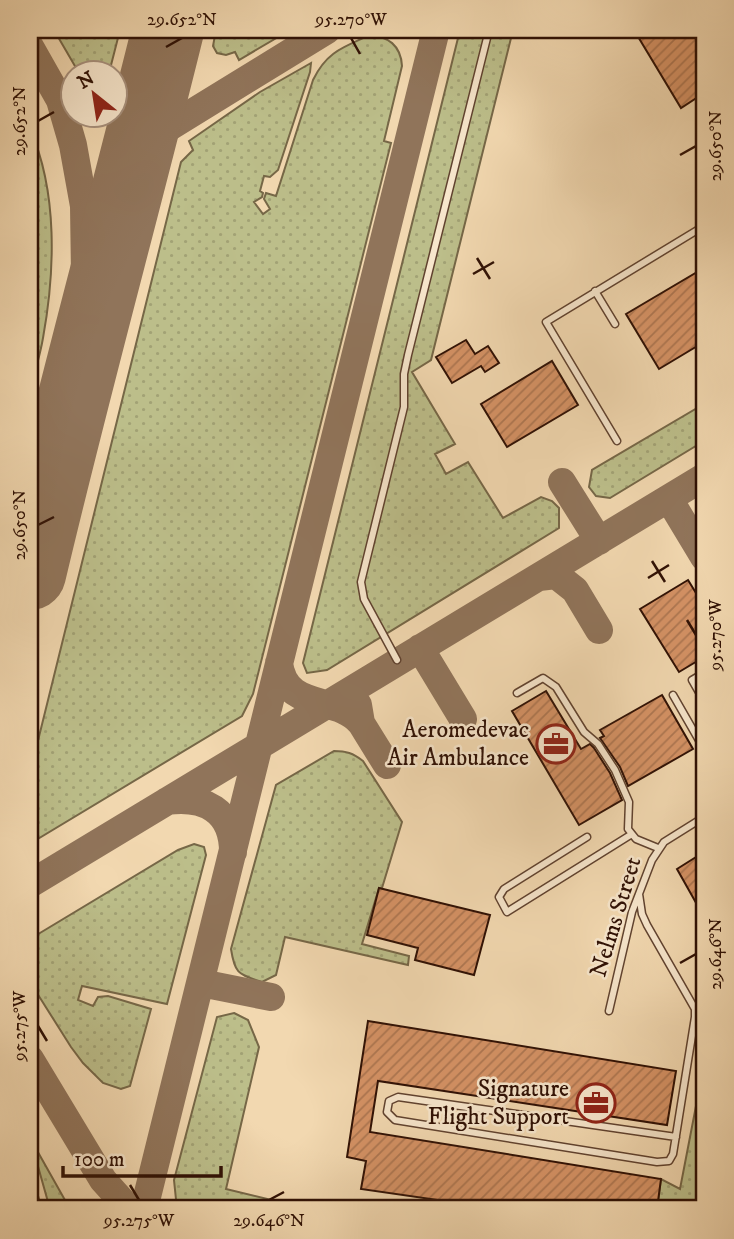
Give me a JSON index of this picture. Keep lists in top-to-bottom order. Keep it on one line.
{"streets":{"lane":["Nelms Street"]},"places":{"office":["Aeromedevac Air Ambulance","Signature Flight Support"]},"scale_bar":"100 m","north":"top left","coordinates":["29.652°N","95.270°W","29.650°N","29.646°N","95.275°W"]}
